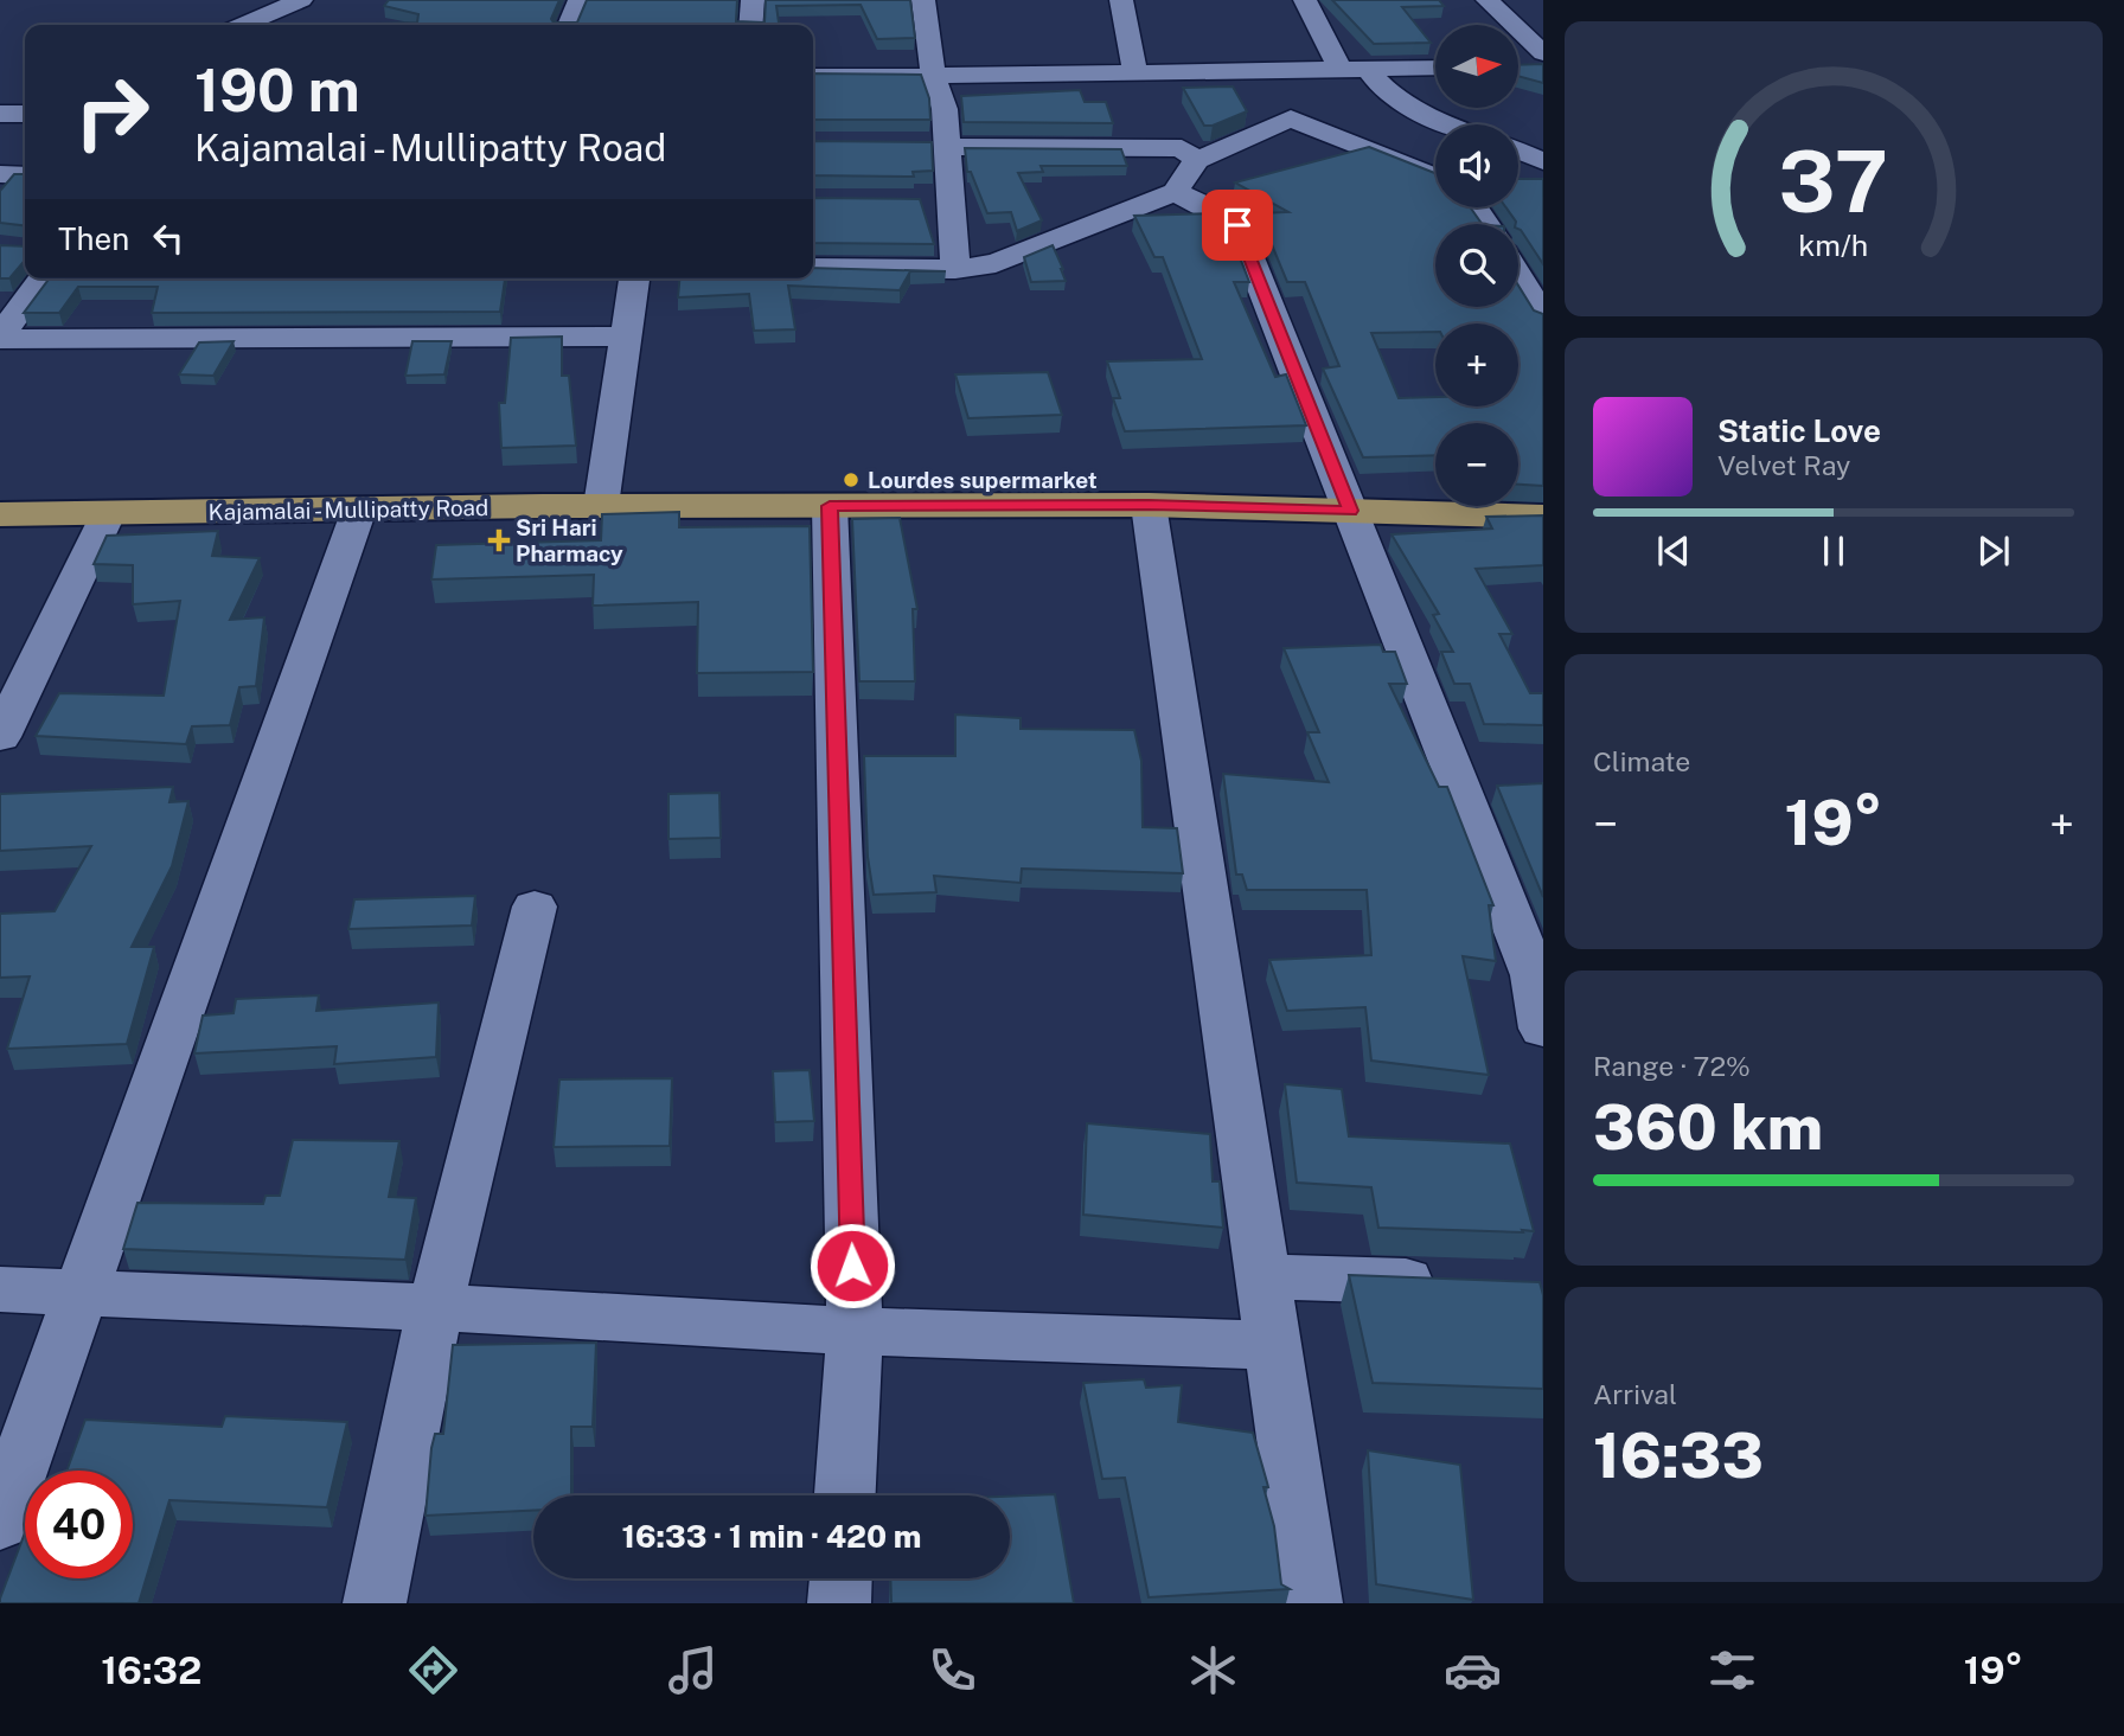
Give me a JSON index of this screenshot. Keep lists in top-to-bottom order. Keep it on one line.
{"streets":{"main road":["Kajamalai - Mullipatty Road"]},"places":{"other":["Lourdes supermarket"],"health":["Sri Hari Pharmacy"]},"north":"right","page":{"map_buttons":["+","−"],"turn":["190 m","Kajamalai - Mullipatty Road"],"then":"Then","song":["Static Love","Velvet Ray"],"tile":["Climate",["Range · 72%","360 km"],["Arrival","16:33"]],"heat":["−","19°","+"],"limit":"40","trip":"16:33 · 1 min · 420 m","tabs":["16:32","19°"],"gauge":["37","km/h"]}}
